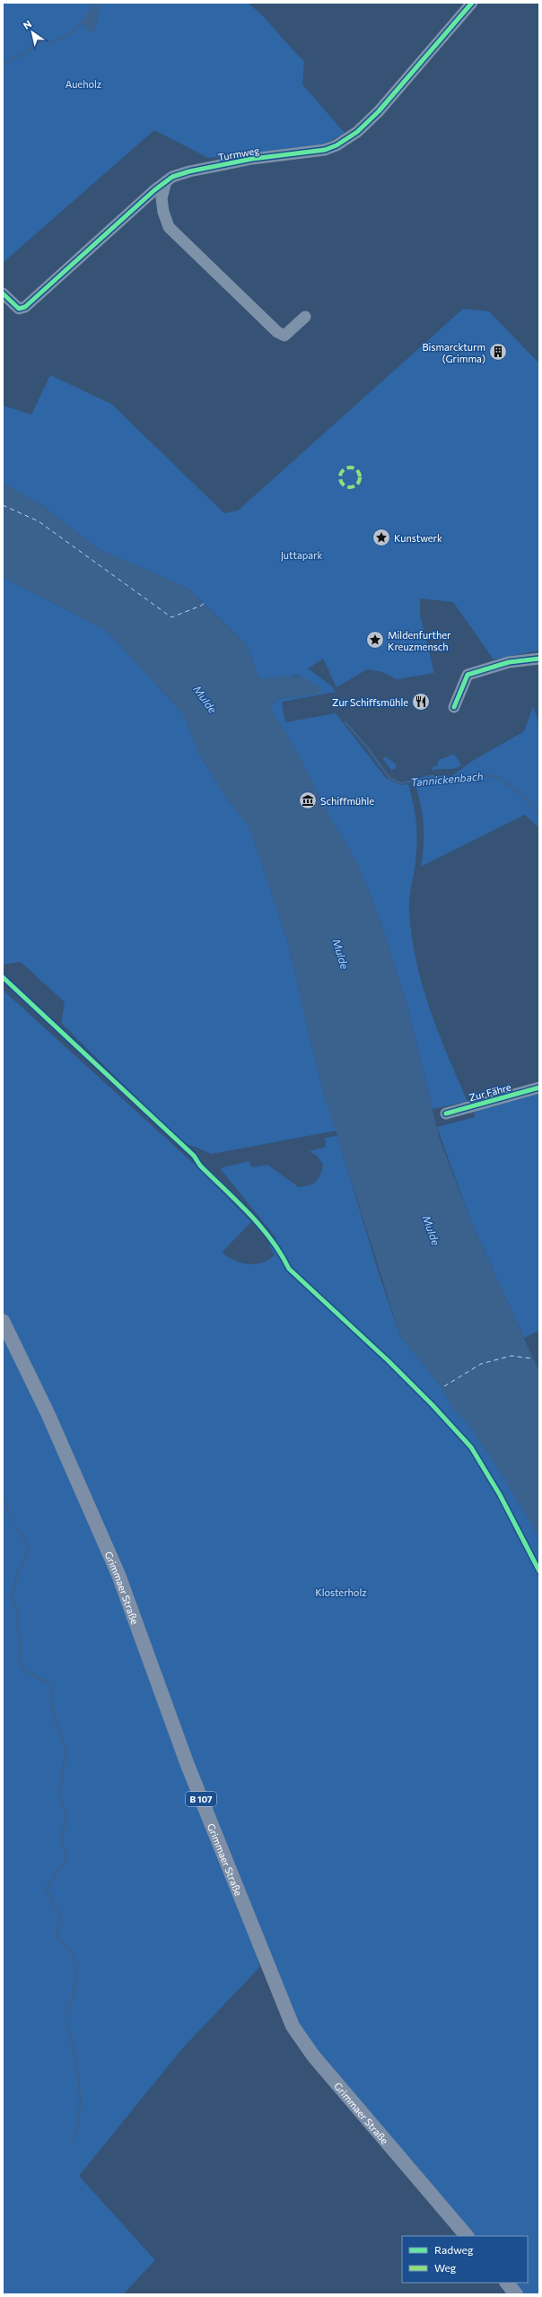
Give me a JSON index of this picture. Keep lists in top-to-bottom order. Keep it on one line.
{"streets":{"main road":["Grimmaer Straße","B 107"],"street":["Turmweg","Zur Fähre"]},"water":["Mulde","Tannickenbach"],"parks":["Aueholz","Juttapark","Klosterholz"],"places":{"building":["Bismarckturm (Grimma)"],"place":["Kunstwerk","Mildenfurther Kreuzmensch"],"restaurant":["Zur Schiffsmühle"],"museum":["Schiffmühle"]},"legend":["Radweg","Weg"],"north":"top left"}
